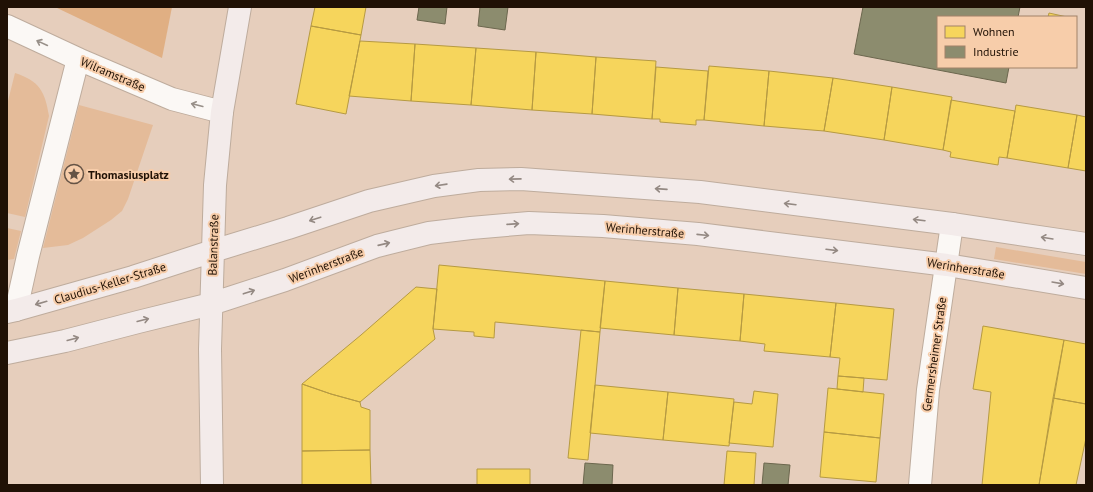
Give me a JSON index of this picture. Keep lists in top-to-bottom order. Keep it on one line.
{"streets":{"main road":["Werinherstraße","Balanstraße","Claudius-Keller-Straße"],"street":["Wilramstraße","Germersheimer Straße"]},"crossings":[["Wilramstraße","Balanstraße"],["Werinherstraße","Balanstraße"],["Werinherstraße","Germersheimer Straße"],["Balanstraße","Claudius-Keller-Straße"]],"one_way":["Wilramstraße"],"places":{"place":["Thomasiusplatz"]},"legend":["Wohnen","Industrie"]}
